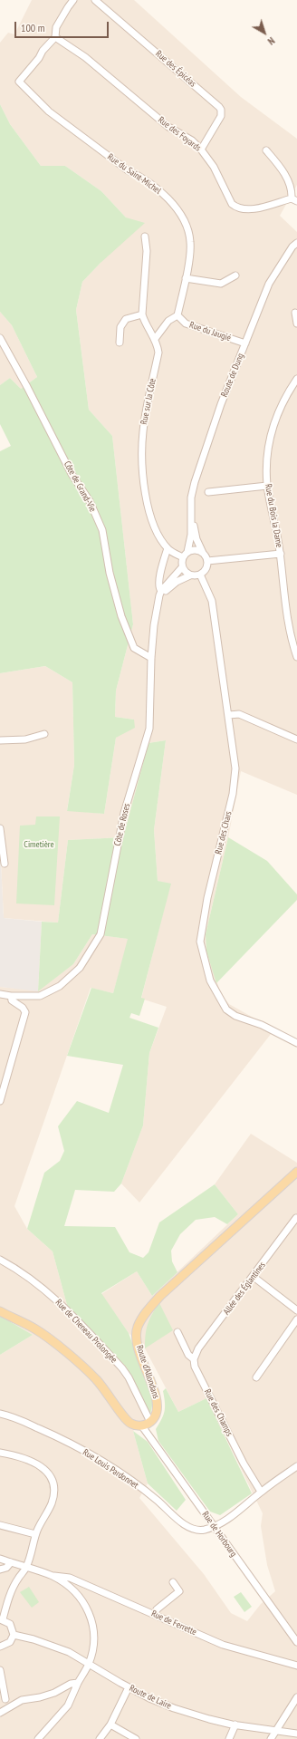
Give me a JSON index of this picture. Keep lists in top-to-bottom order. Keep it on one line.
{"streets":{"main road":["Route d'Allondans"],"street":["Rue des Épicéas","Rue des Foyards","Rue du Saint-Michel","Rue du Jaugié","Route de Dung","Rue sur la Côte","Côte de Grand-Vie","Rue du Bois la Dame","Côte de Roses","Rue des Chars","Allée des Églantines","Rue de Cheneau Prolongée","Rue des Champs","Rue Louis Pardonnet","Rue de Horbourg","Rue de Ferrette","Route de Laire"]},"crossings":[["Rue des Épicéas","Rue des Foyards"],["Rue des Foyards","Rue du Saint-Michel"],["Rue du Saint-Michel","Rue du Jaugié"],["Rue du Jaugié","Route de Dung"],["Route de Dung","Côte de Roses"],["Route de Dung","Rue des Chars"],["Rue sur la Côte","Côte de Roses"],["Côte de Grand-Vie","Côte de Roses"],["Côte de Roses","Rue des Chars"],["Allée des Églantines","Rue des Champs"],["Rue de Cheneau Prolongée","Route d'Allondans"],["Rue Louis Pardonnet","Rue de Horbourg"]],"parks":["Cimetière"],"scale_bar":"100 m","north":"bottom right"}
